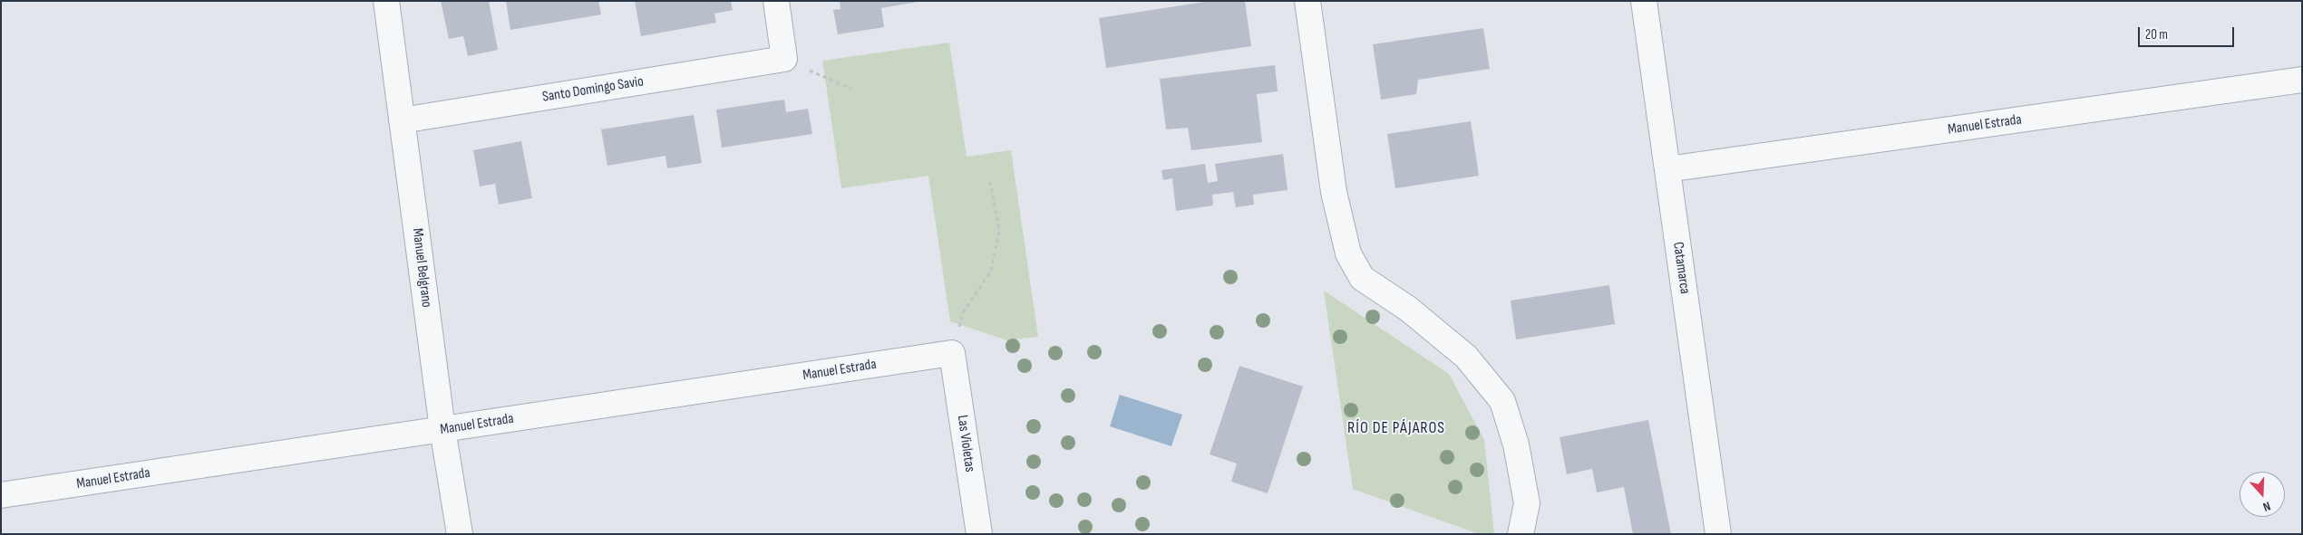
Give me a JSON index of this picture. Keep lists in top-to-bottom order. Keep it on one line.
{"streets":{"street":["Santo Domingo Savio","Manuel Estrada","Manuel Belgrano","Catamarca","Las Violetas"]},"crossings":[["Santo Domingo Savio","Manuel Belgrano"],["Manuel Estrada","Manuel Belgrano"],["Manuel Estrada","Catamarca"],["Manuel Estrada","Las Violetas"]],"districts":["RÍO DE PÁJAROS"],"scale_bar":"20 m","north":"bottom"}
